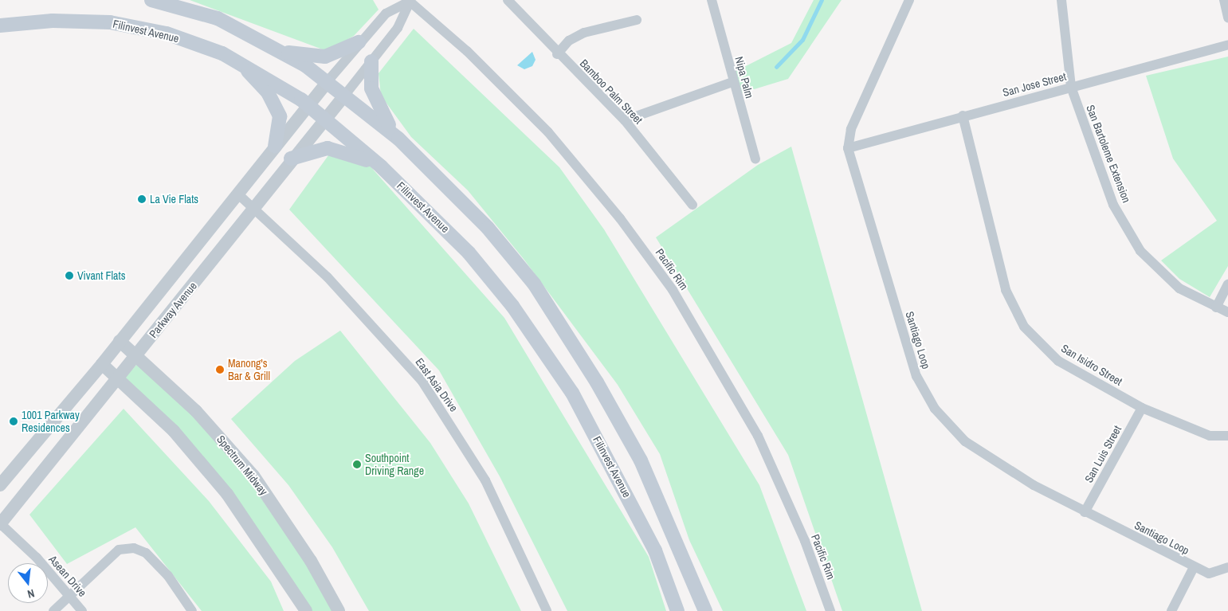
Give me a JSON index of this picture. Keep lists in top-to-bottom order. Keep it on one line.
{"streets":{"main road":["Filinvest Avenue"],"street":["Nipa Palm","San Jose Street","Bamboo Palm Street","San Bartoleme Extension","Pacific Rim","Parkway Avenue","Santiago Loop","San Isidro Street","East Asia Drive","San Luis Street","Spectrum Midway","Asean Drive"]},"crossings":[["Filinvest Avenue","Parkway Avenue"],["San Jose Street","San Bartoleme Extension"],["San Jose Street","Santiago Loop"],["San Jose Street","San Isidro Street"],["Parkway Avenue","East Asia Drive"],["Parkway Avenue","Spectrum Midway"],["Parkway Avenue","Asean Drive"],["Santiago Loop","San Luis Street"],["San Isidro Street","San Luis Street"]],"places":["La Vie Flats","Vivant Flats","Manong's Bar & Grill","1001 Parkway Residences","Southpoint Driving Range"],"north":"bottom"}
